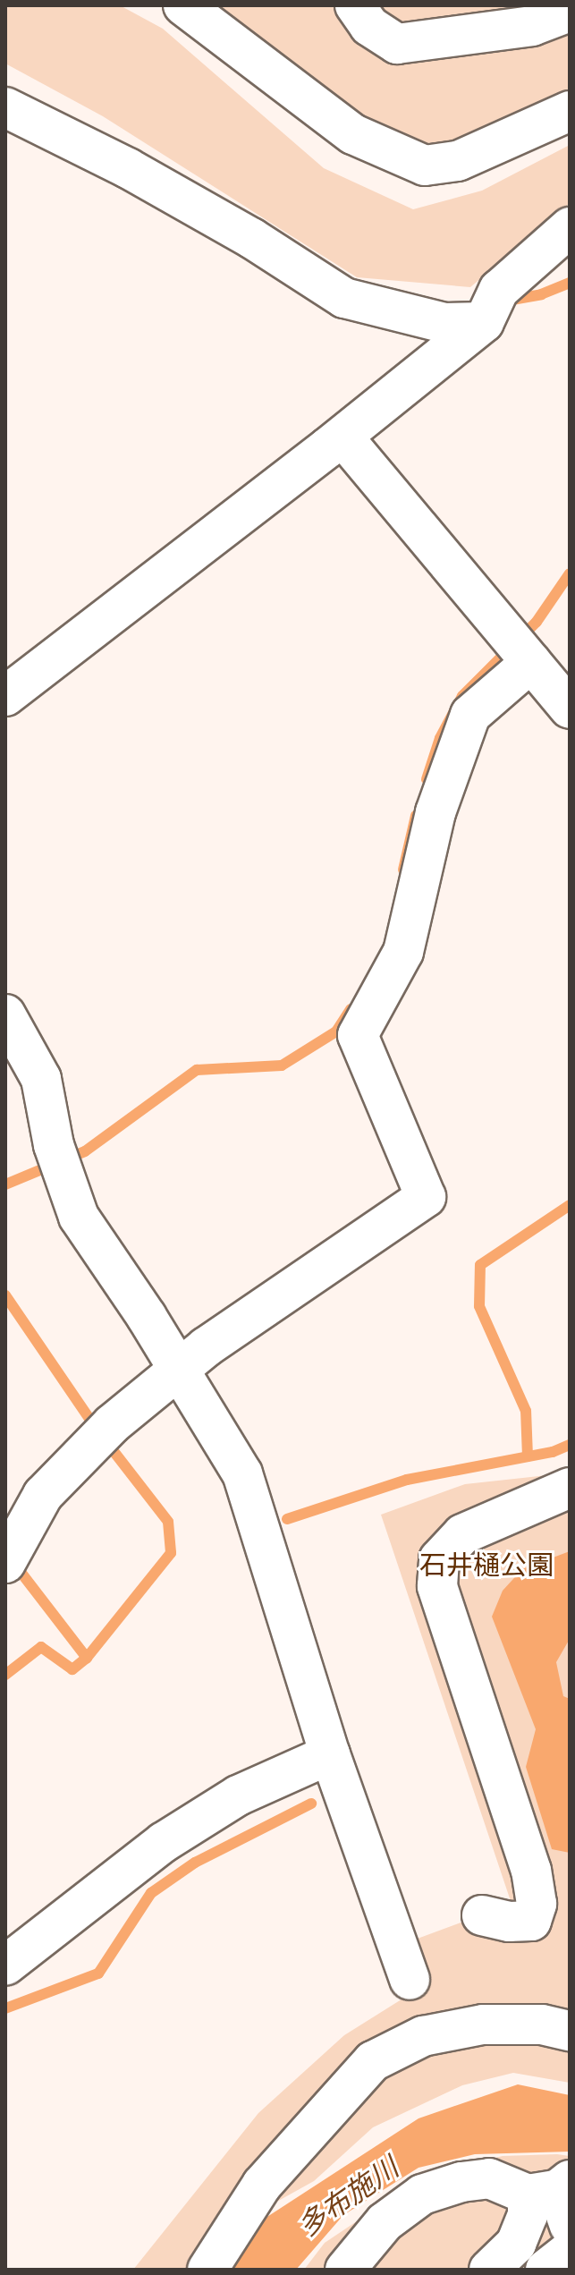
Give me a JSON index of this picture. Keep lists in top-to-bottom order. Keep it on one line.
{"water":["多布施川"],"parks":["石井樋公園"]}
